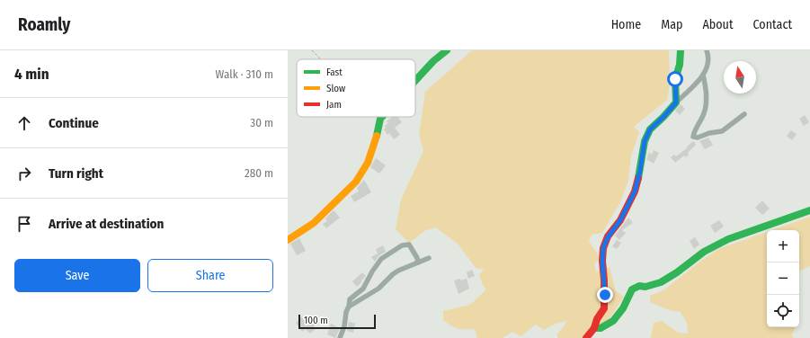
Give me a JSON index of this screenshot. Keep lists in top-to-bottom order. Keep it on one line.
{"legend":["Fast","Slow","Jam"],"scale_bar":"100 m","north":"top","page":{"header":"Roamly","nav":["Home","Map","About","Contact"],"heading":["4 min","Walk · 310 m"],"list":[["Continue","30 m"],["Turn right","280 m"],"Arrive at destination"],"map_buttons":["+","−"],"buttons":["Save","Share"],"scale":"100 m"}}
